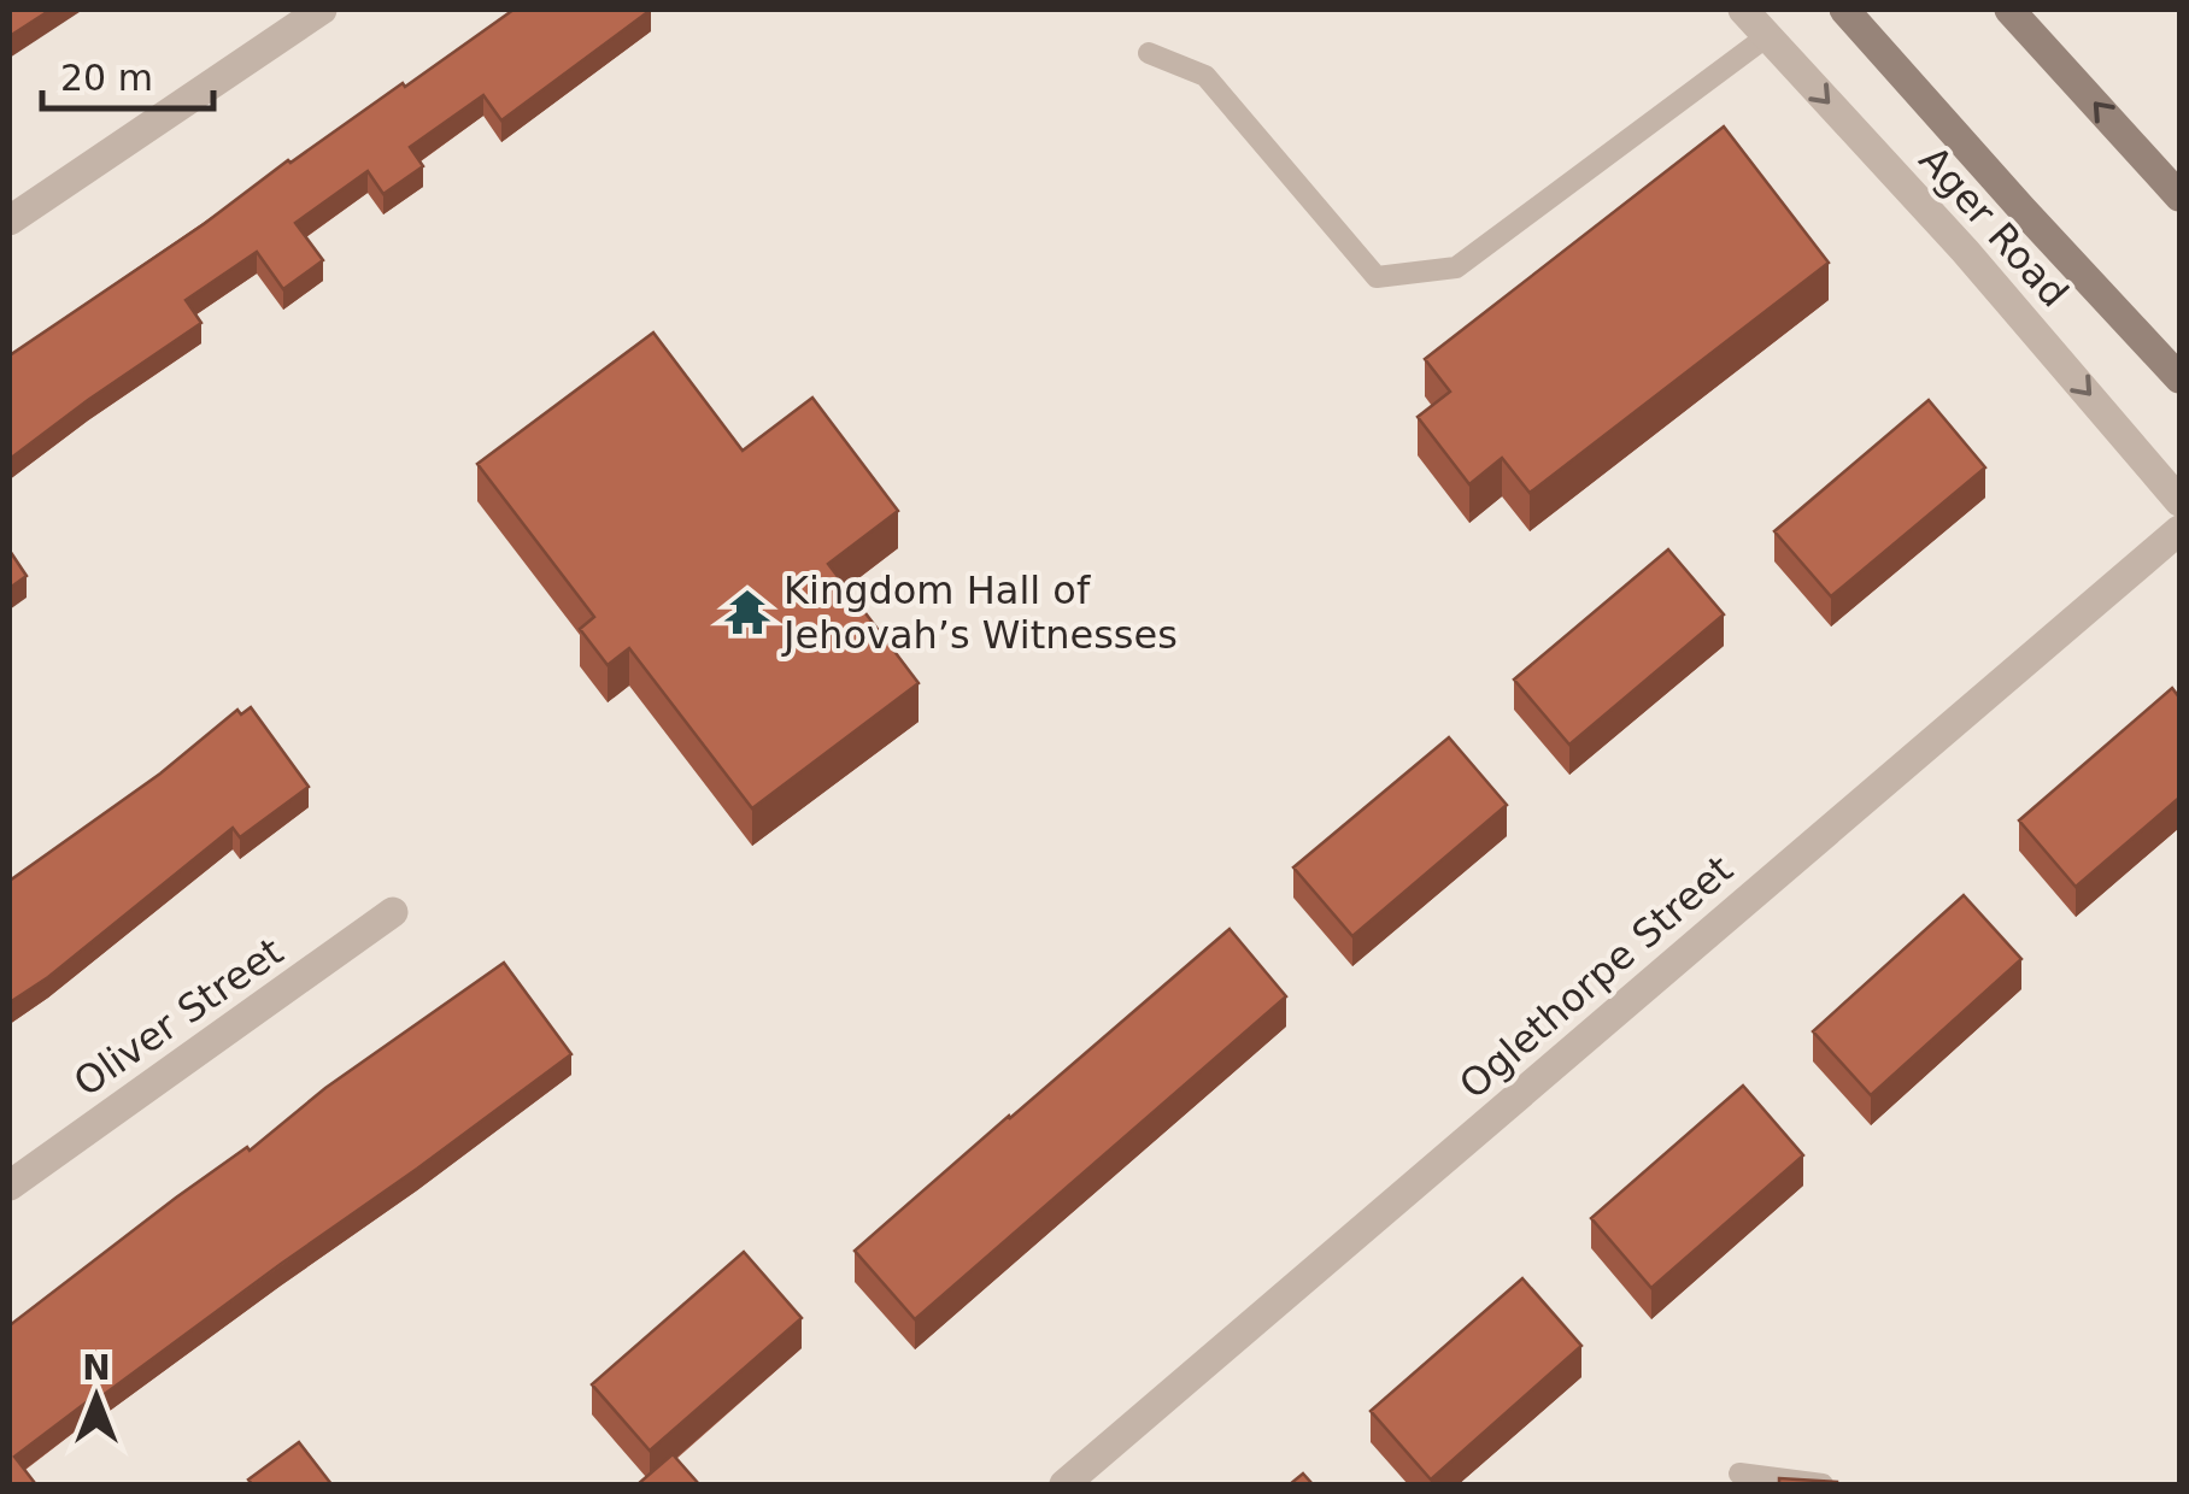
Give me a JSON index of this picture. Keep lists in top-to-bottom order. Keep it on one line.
{"streets":{"main road":["Ager Road"],"street":["Oglethorpe Street","Oliver Street"]},"one_way":["Ager Road"],"places":{"temple":["Kingdom Hall of Jehovah’s Witnesses"]},"scale_bar":"20 m","north":"top"}
